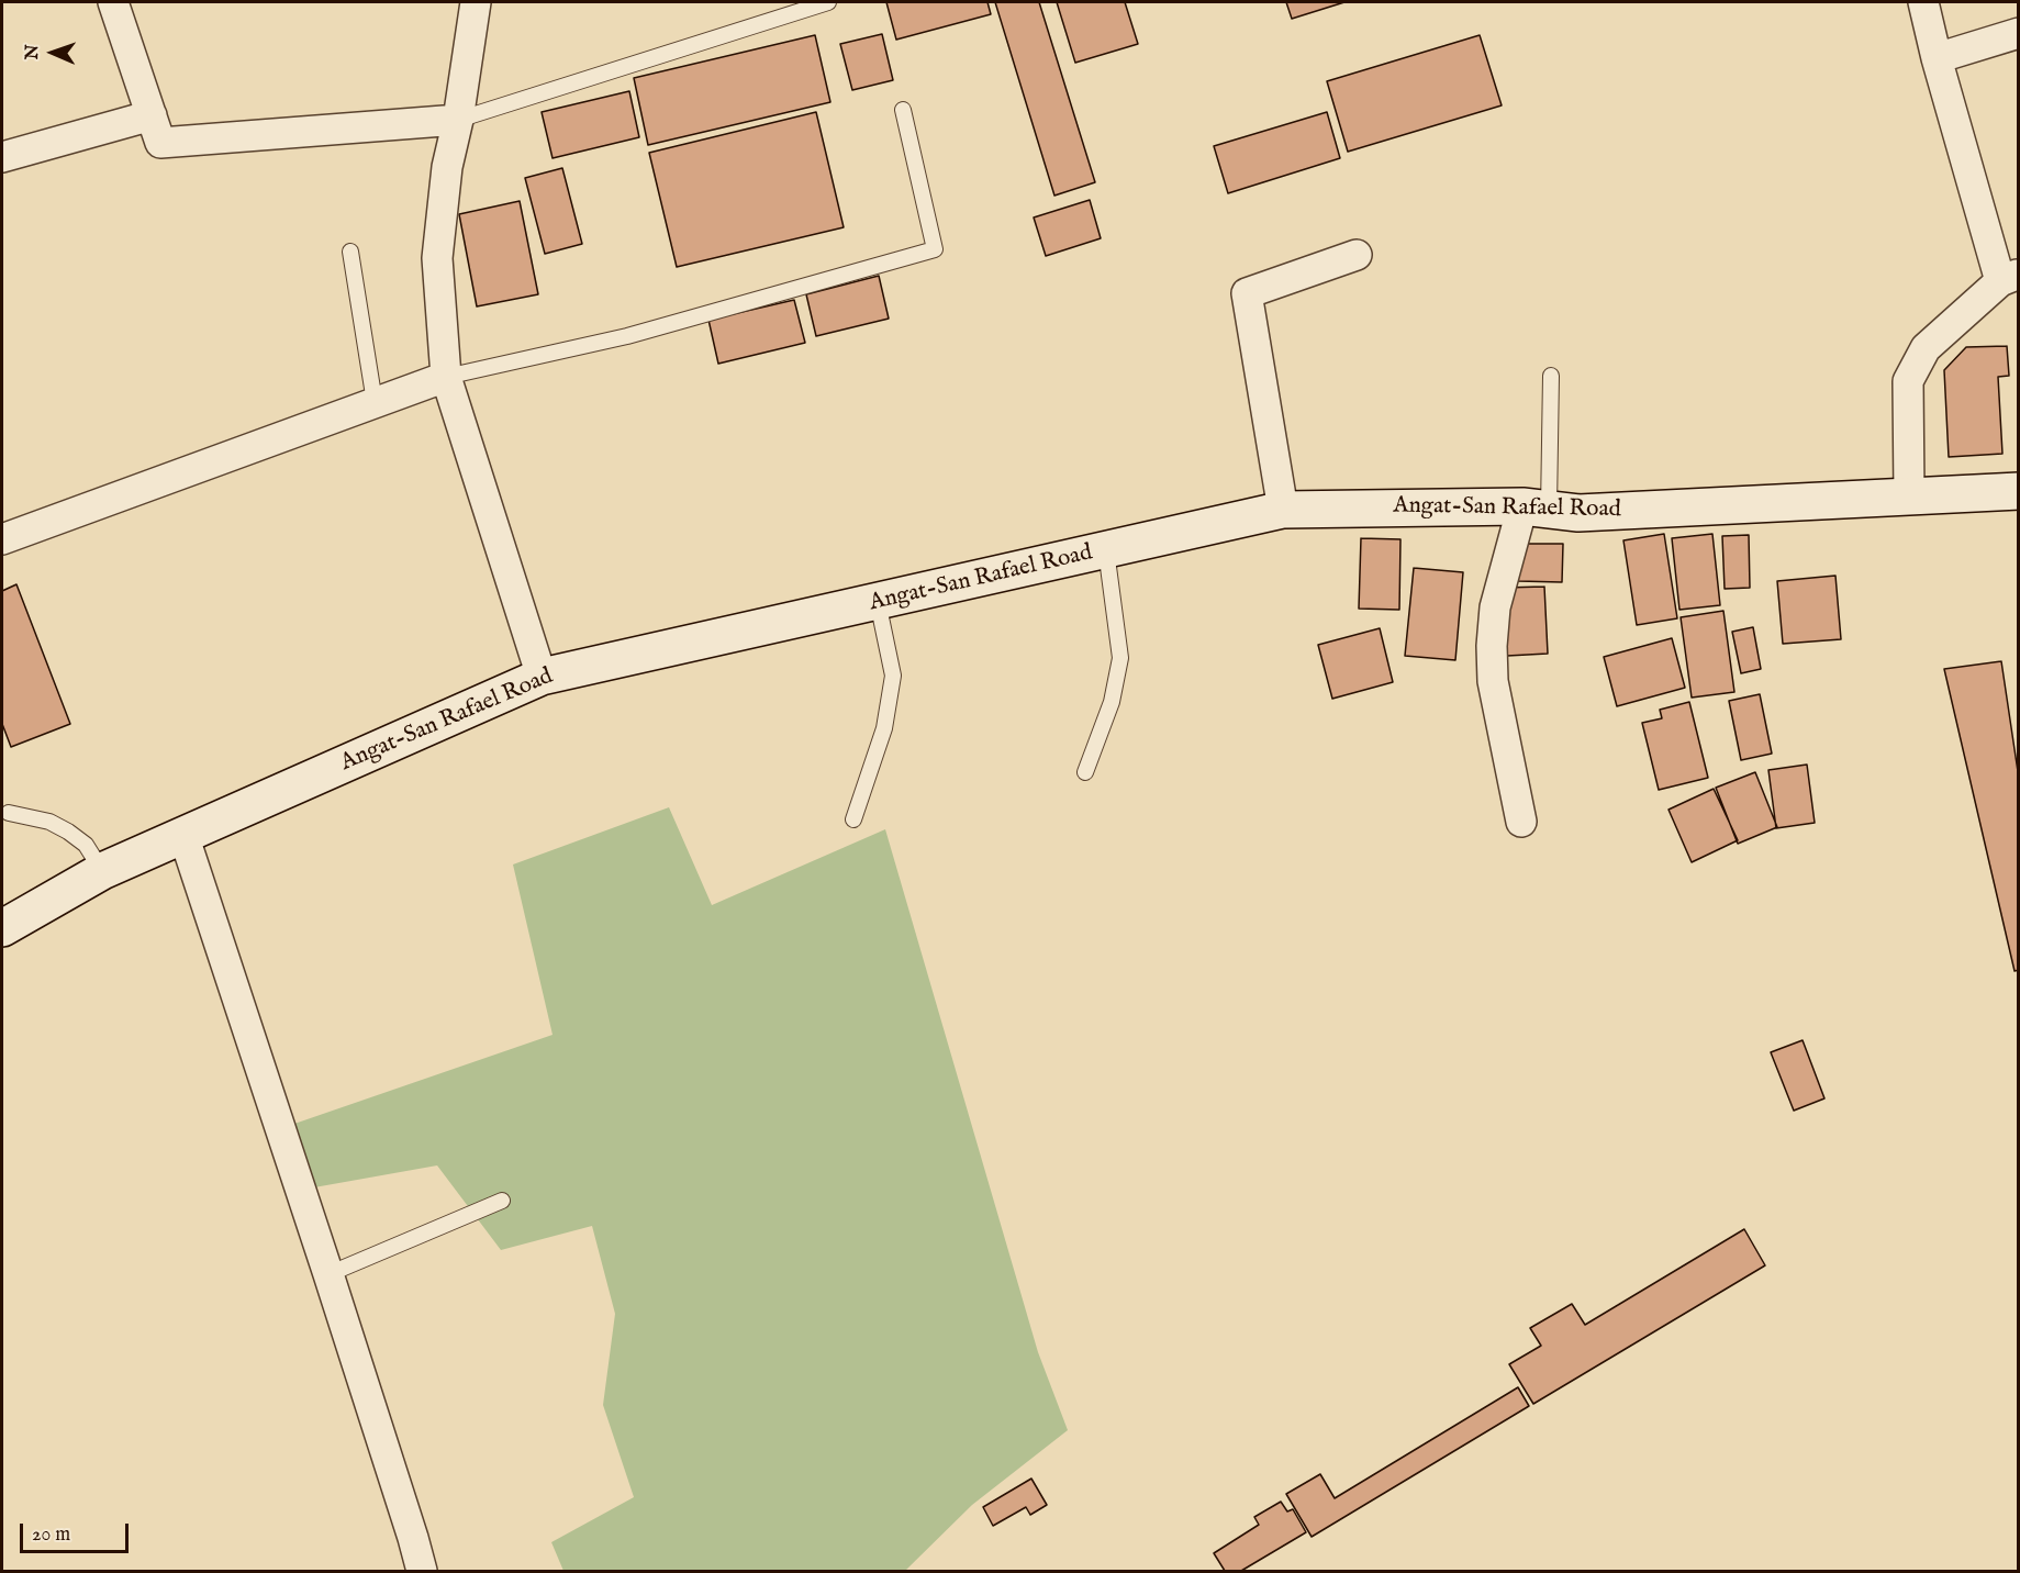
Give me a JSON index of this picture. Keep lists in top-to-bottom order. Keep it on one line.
{"streets":{"main road":["Angat-San Rafael Road"]},"scale_bar":"20 m","north":"left"}
